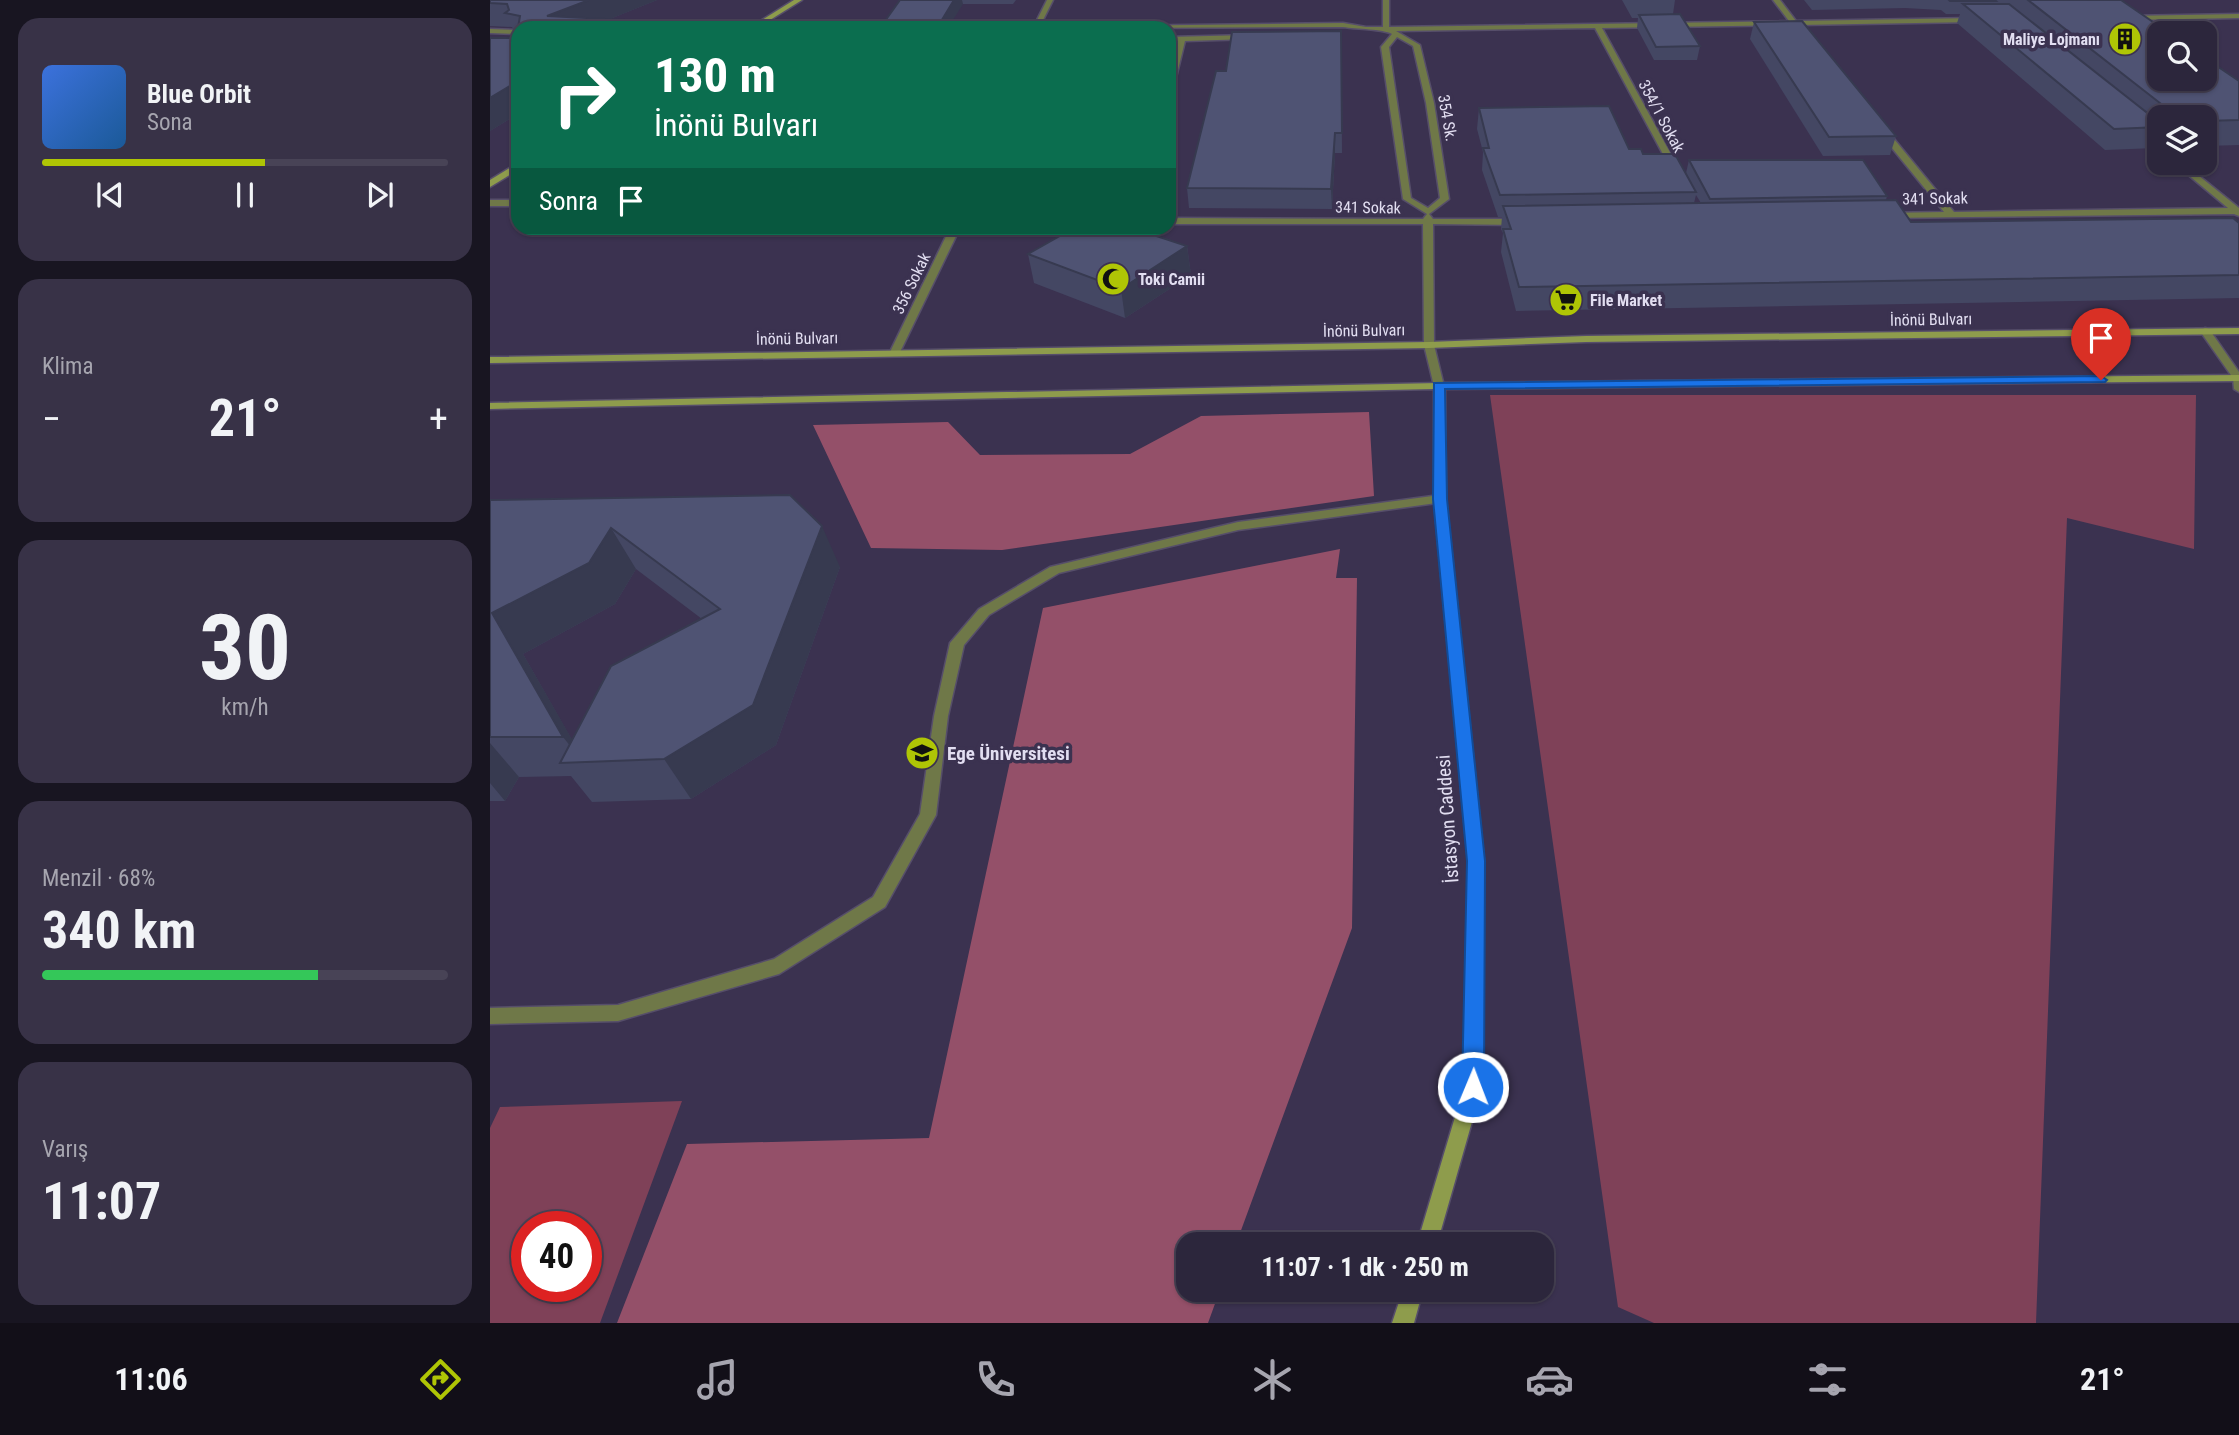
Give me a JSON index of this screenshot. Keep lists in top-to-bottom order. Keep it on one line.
{"streets":{"street":["354/1 Sokak","354 Sk.","341 Sokak","356 Sokak","İnönü Bulvarı","İstasyon Caddesi"]},"crossings":[["354 Sk.","341 Sokak"],["354 Sk.","İnönü Bulvarı"],["354 Sk.","İstasyon Caddesi"],["356 Sokak","İnönü Bulvarı"]],"places":{"building":["Maliye Lojmanı"],"mosque":["Toki Camii"],"supermarket":["File Market"],"school or university":["Ege Üniversitesi"]},"page":{"turn":["130 m","İnönü Bulvarı"],"song":["Blue Orbit","Sona"],"then":"Sonra","tile":["Klima",["30","km/h"],["Menzil · 68%","340 km"],["Varış","11:07"]],"heat":["−","21°","+"],"limit":"40","trip":"11:07 · 1 dk · 250 m","tabs":["11:06","21°"]}}
